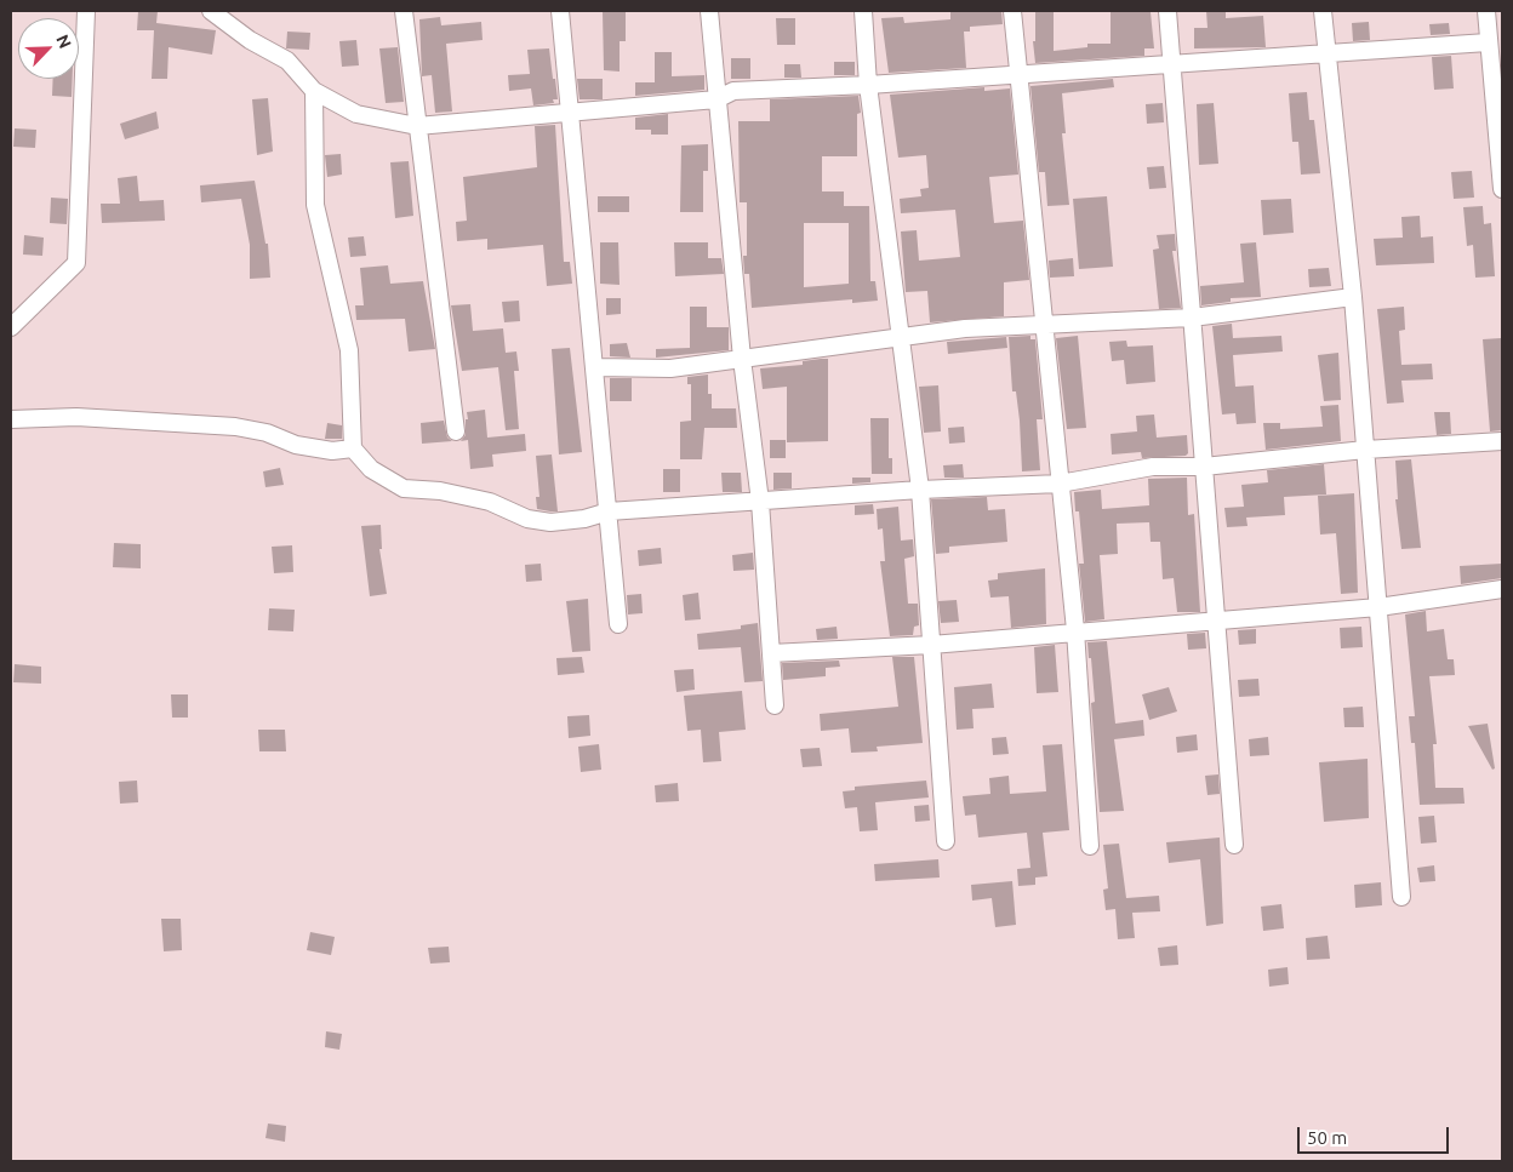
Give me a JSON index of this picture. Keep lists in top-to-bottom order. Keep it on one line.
{"scale_bar":"50 m","north":"top right"}
